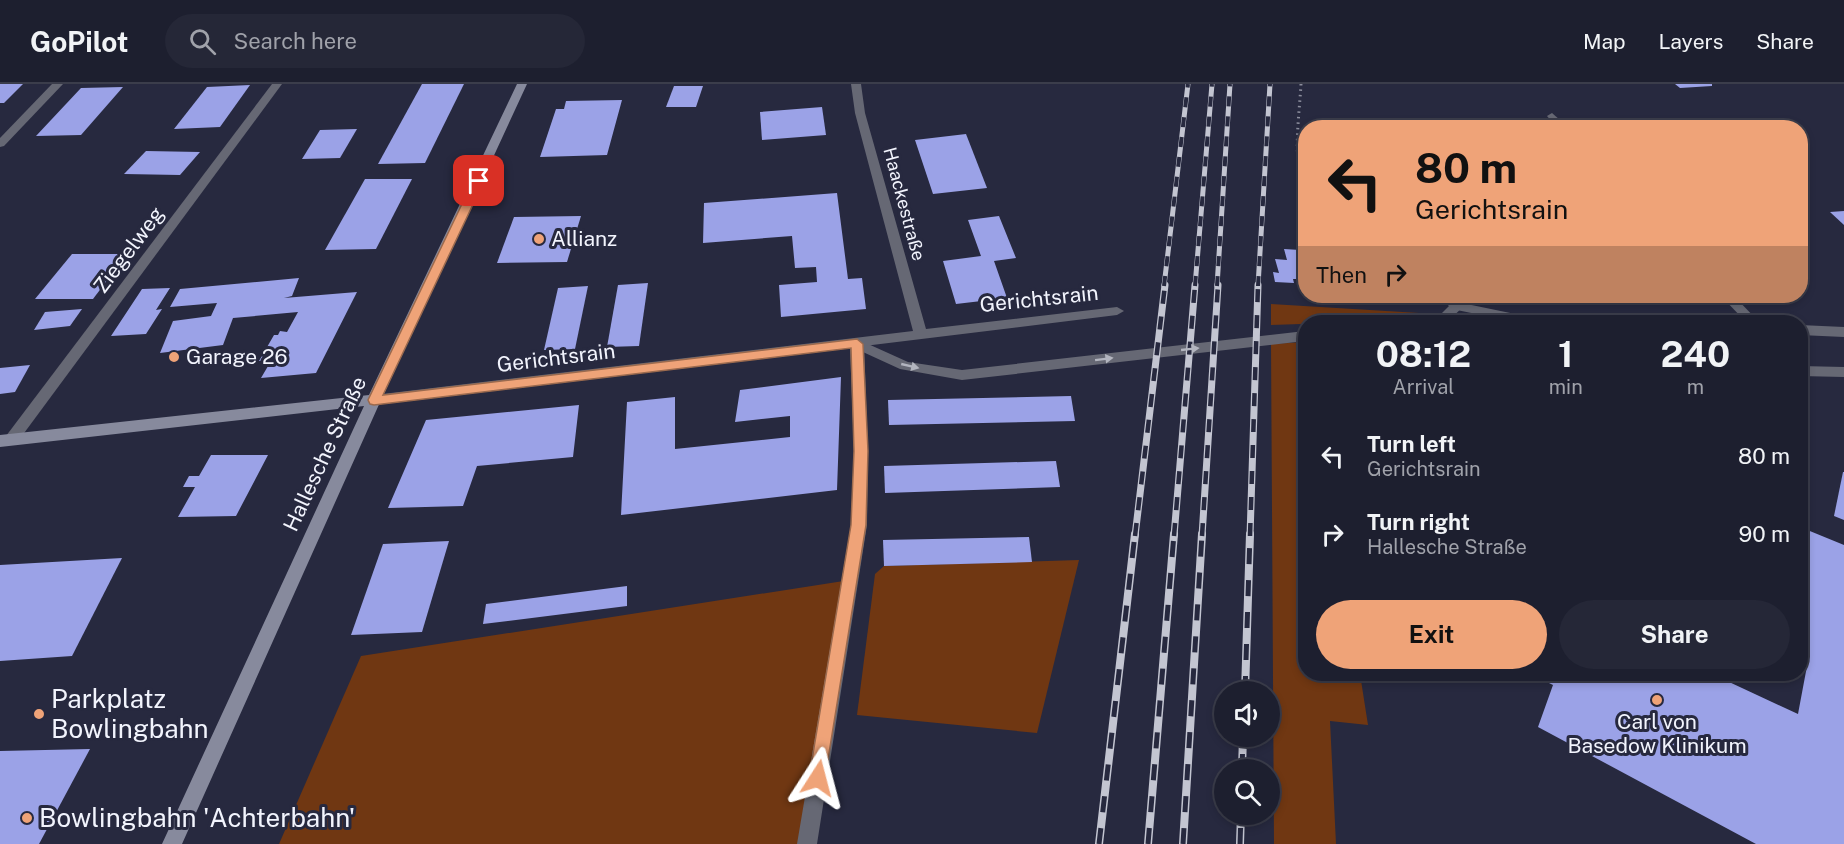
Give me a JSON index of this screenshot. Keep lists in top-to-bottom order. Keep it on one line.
{"streets":{"main road":["Gerichtsrain","Hallesche Straße"],"street":["Haackestraße","Ziegelweg"]},"crossings":[["Haackestraße","Gerichtsrain"],["Ziegelweg","Gerichtsrain"],["Gerichtsrain","Hallesche Straße"]],"places":["Allianz","Garage 26","Carl von Basedow Klinikum","Parkplatz Bowlingbahn","Bowlingbahn 'Achterbahn'"],"page":{"header":"GoPilot","search":"Search here","nav":["Map","Layers","Share"],"turn":["80 m","Gerichtsrain"],"then":"Then","eta":["08:12","Arrival","1","min","240","m"],"list":[{"name":"Turn left","note":"Gerichtsrain","value":"80 m"},{"name":"Turn right","note":"Hallesche Straße","value":"90 m"}],"buttons":["Exit","Share"]}}
